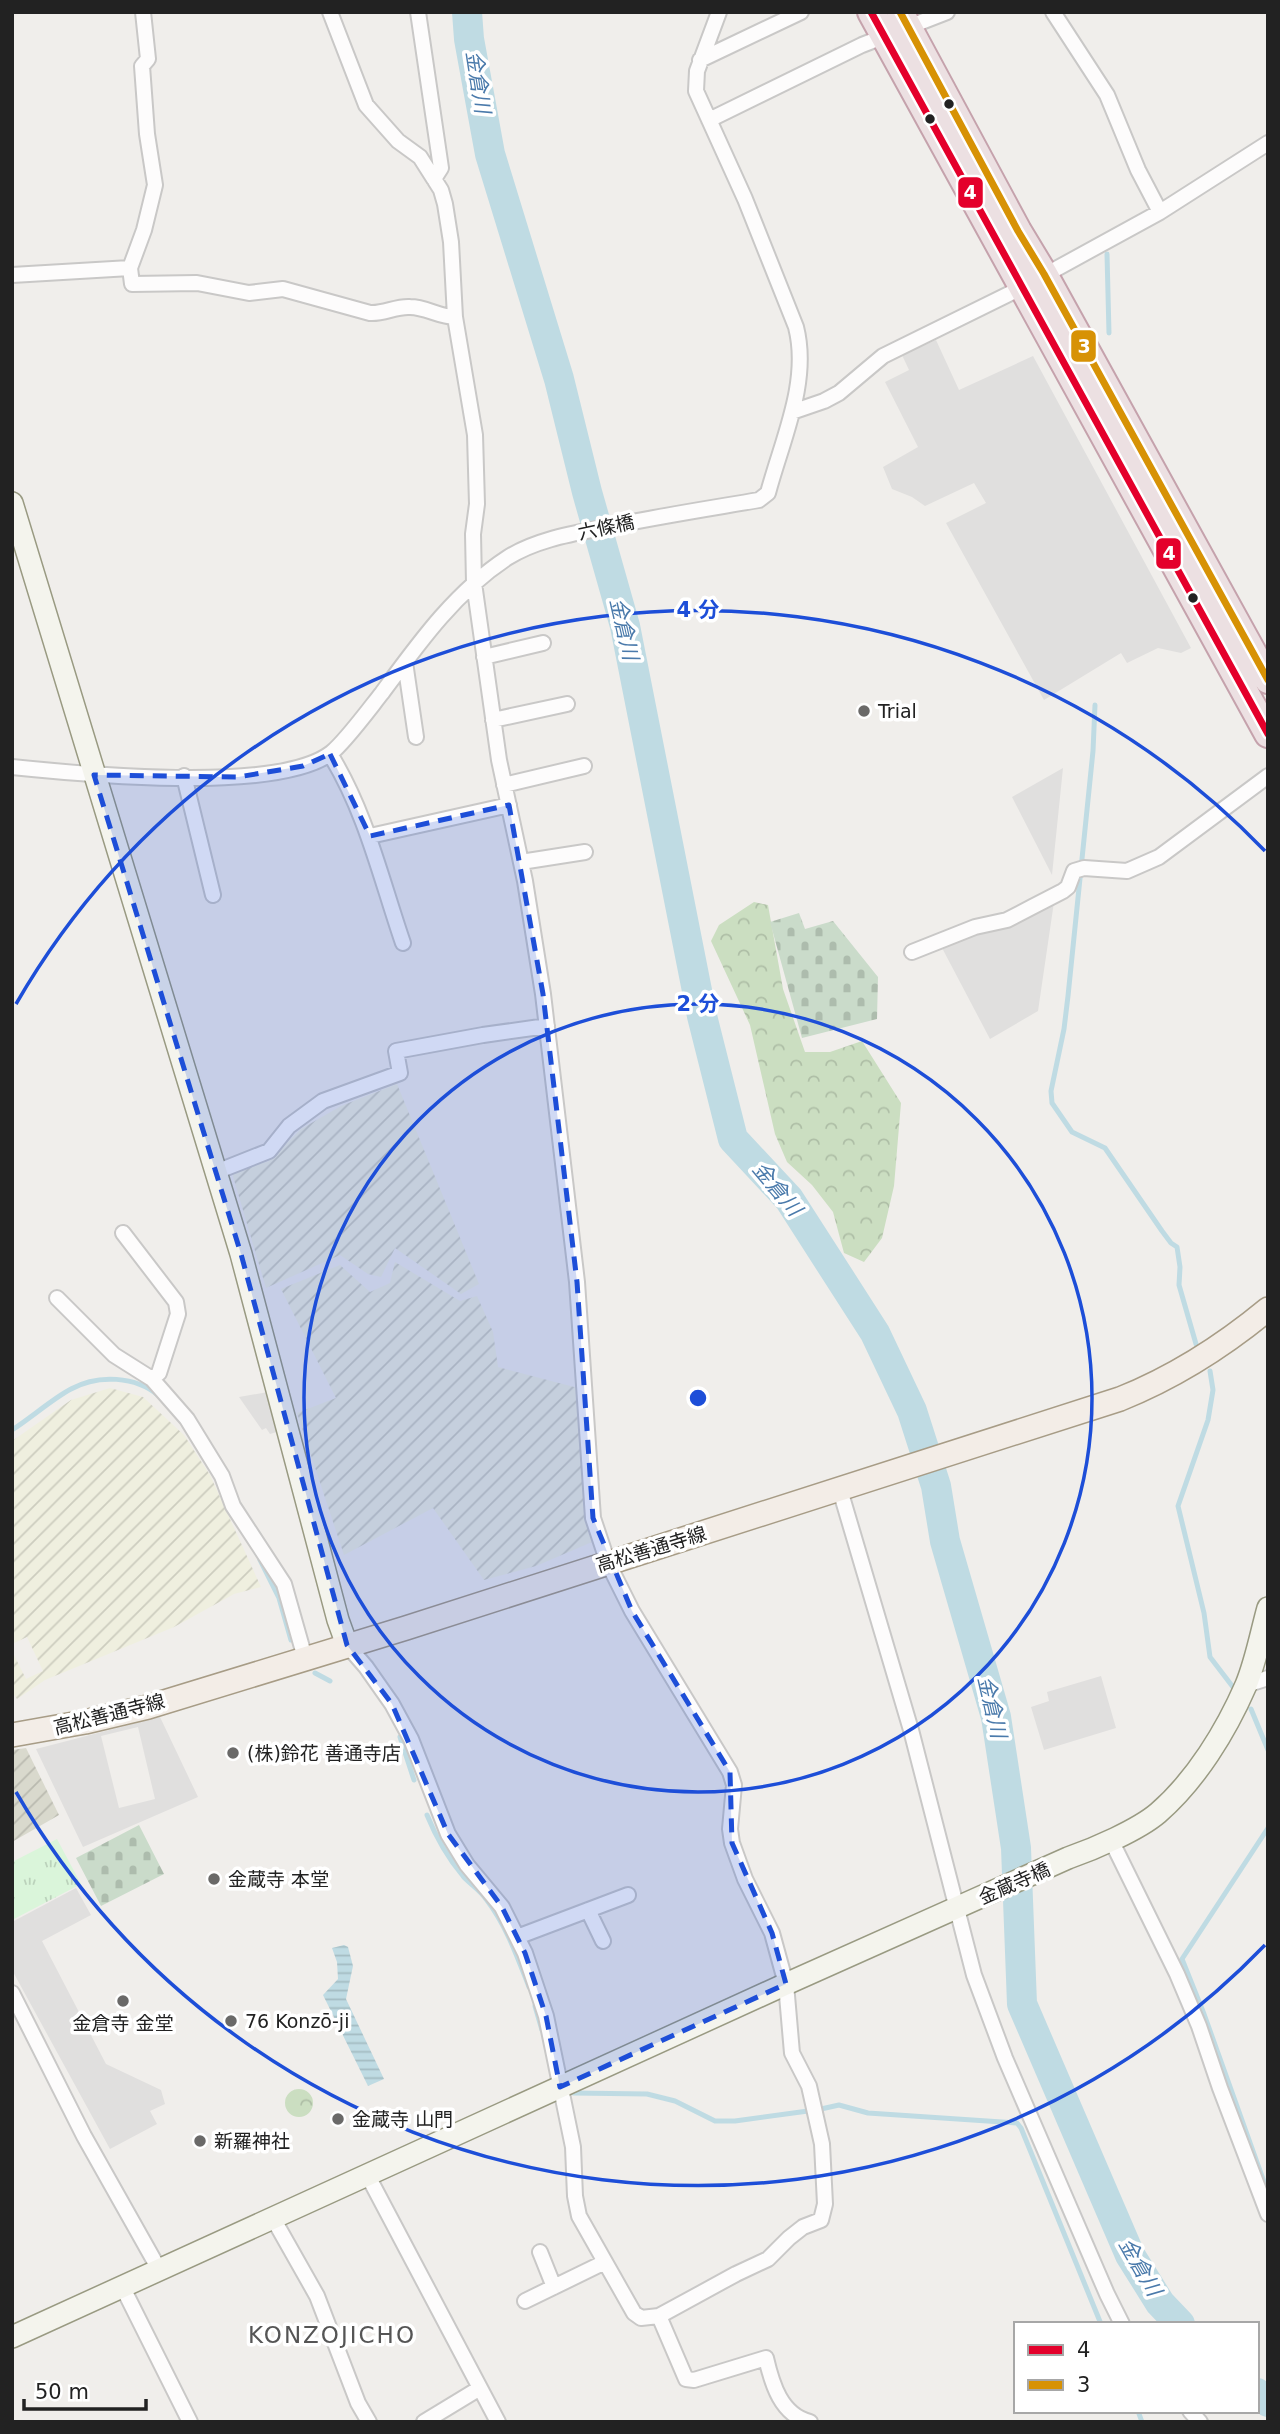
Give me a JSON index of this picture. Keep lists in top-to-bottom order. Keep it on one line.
{"streets":{"main road":["高松善通寺線"],"street":["六條橋","金蔵寺橋"]},"districts":["KONZOJICHO"],"water":["金倉川"],"places":["Trial","(株)鈴花 善通寺店","金蔵寺 本堂","金倉寺 金堂","76 Konzō-ji","金蔵寺 山門","新羅神社"],"lines":["transit line 4","transit line 3"],"legend":["4","3"],"scale_bar":"50 m","rings":["4 分","2 分"]}
